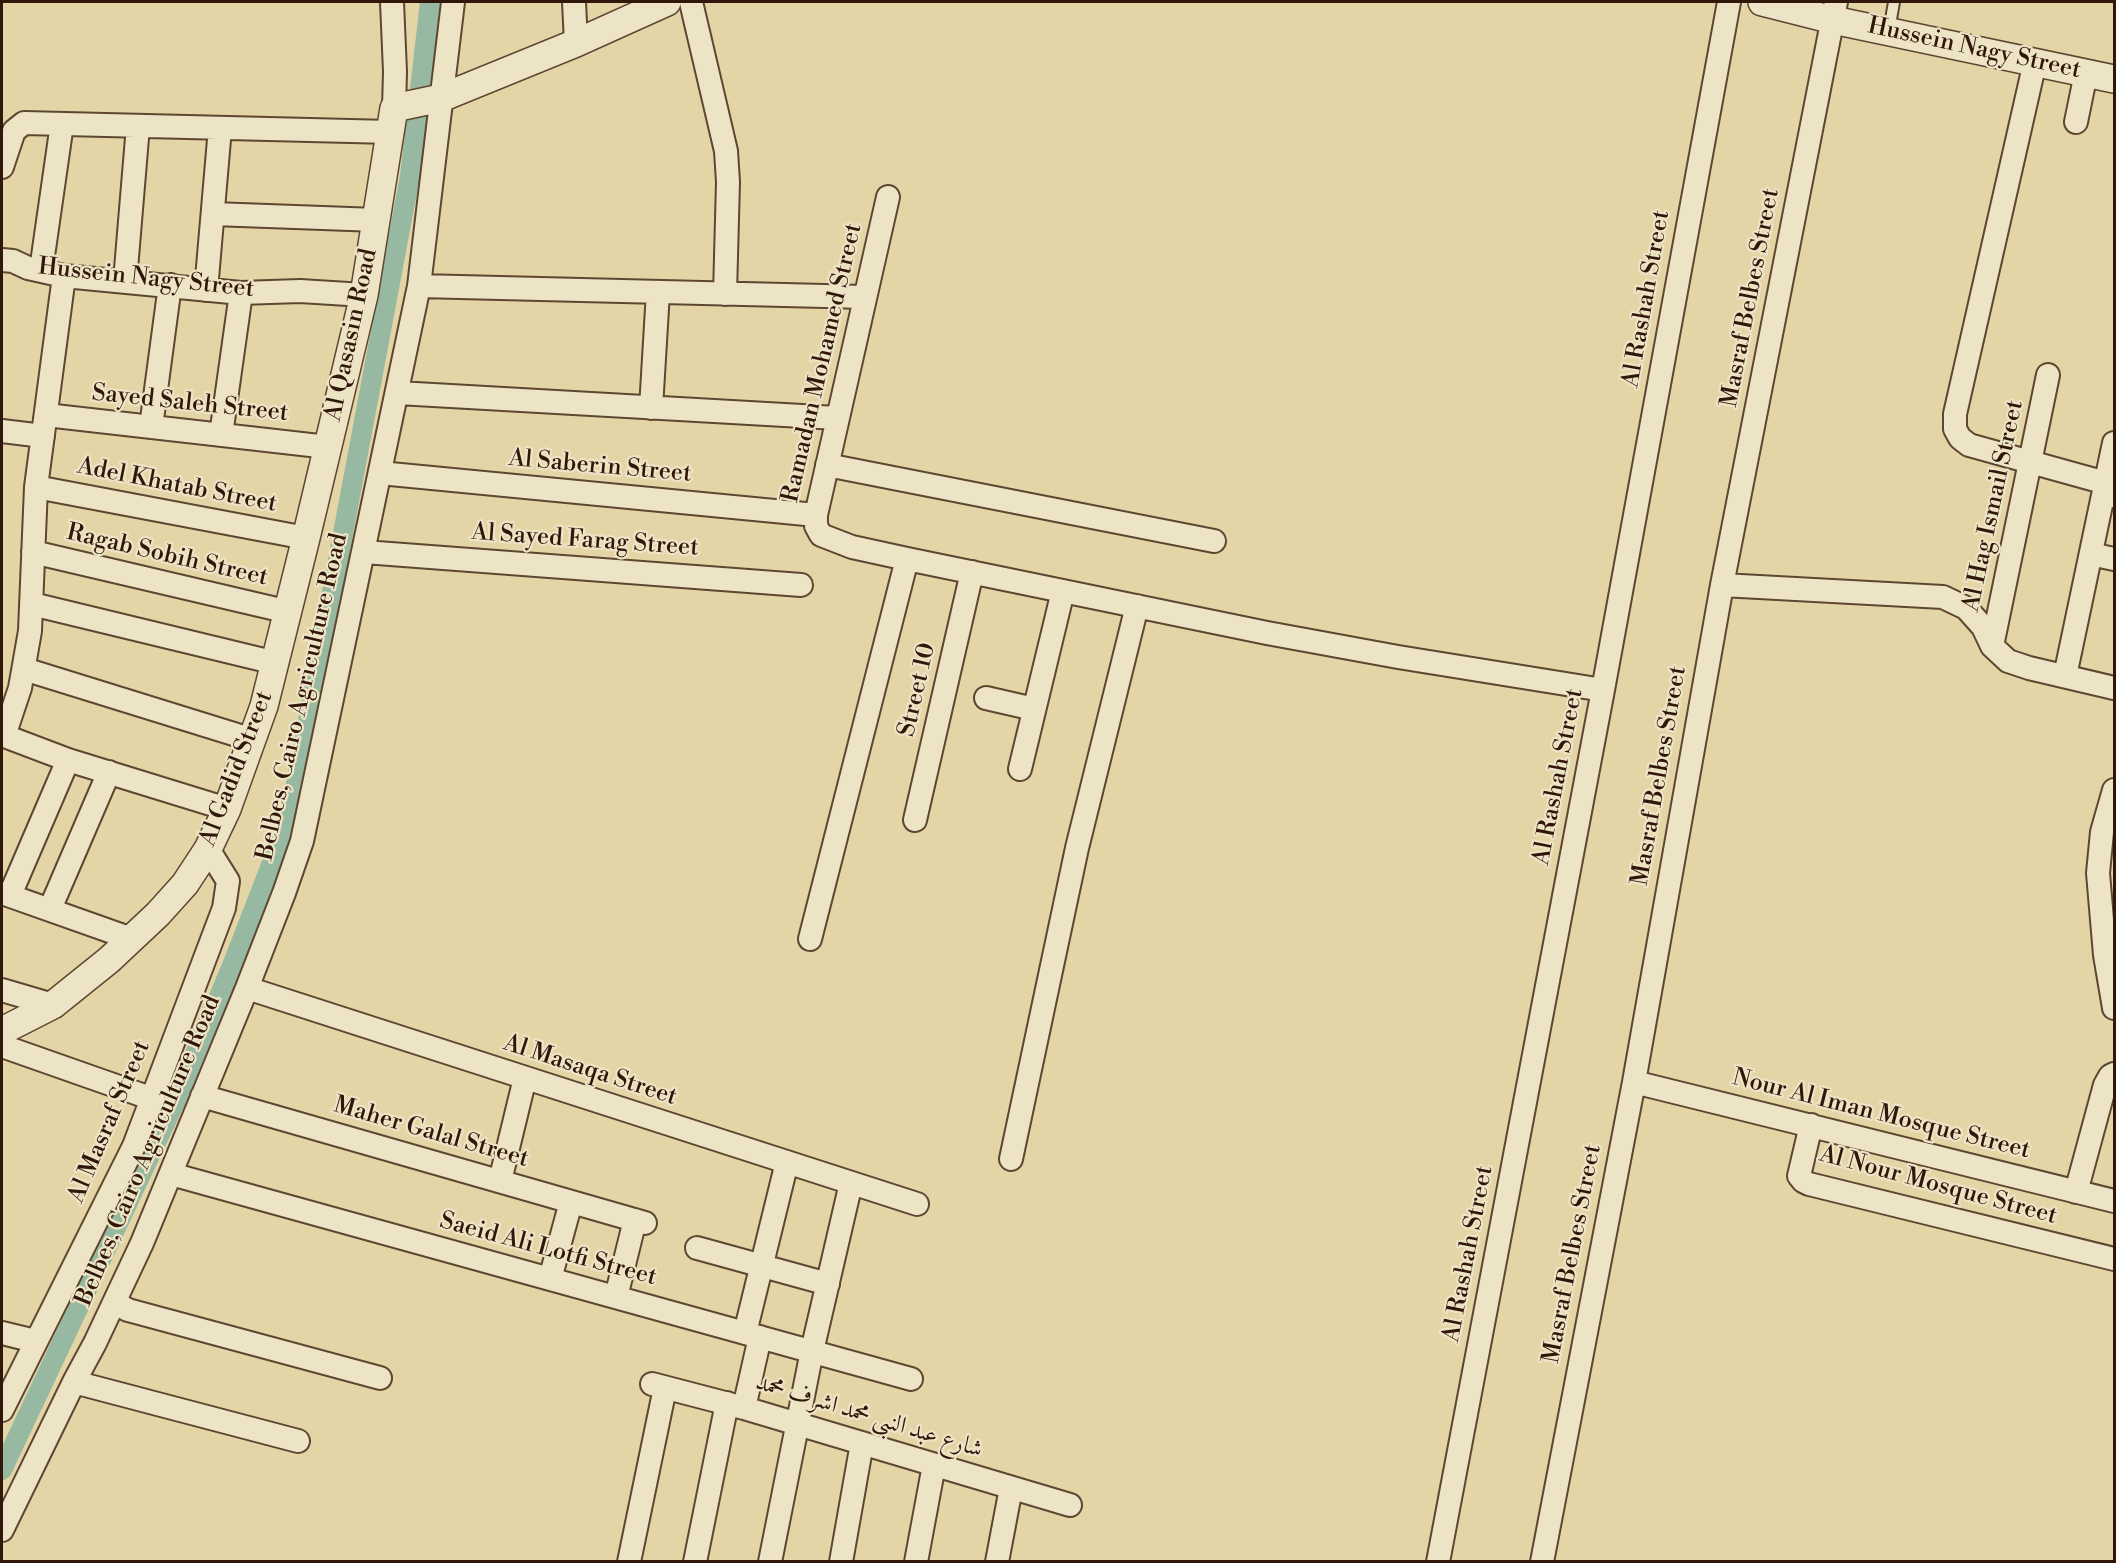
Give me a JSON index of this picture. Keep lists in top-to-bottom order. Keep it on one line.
{"streets":{"street":["Hussein Nagy Street","Masraf Belbes Street","Al Rashah Street","Al Qasasin Road","Ramadan Mohamed Street","Sayed Saleh Street","Al Saberin Street","Adel Khatab Street","Al Hag Ismail Street","Al Sayed Farag Street","Ragab Sobih Street","Street 10","Belbes, Cairo Agriculture Road","Al Gadid Street","Al Masaqa Street","Nour Al Iman Mosque Street","Al Masraf Street","Maher Galal Street","Al Nour Mosque Street","Saeid Ali Lotfi Street","شارع عبد النبى محمد اشرف محمد"]},"crossings":[["Hussein Nagy Street","Masraf Belbes Street"],["Hussein Nagy Street","Al Qasasin Road"],["Masraf Belbes Street","Nour Al Iman Mosque Street"],["Al Qasasin Road","Sayed Saleh Street"],["Al Qasasin Road","Adel Khatab Street"],["Al Qasasin Road","Ragab Sobih Street"],["Al Qasasin Road","Al Gadid Street"],["Ramadan Mohamed Street","Al Saberin Street"],["Al Saberin Street","Belbes, Cairo Agriculture Road"],["Al Sayed Farag Street","Belbes, Cairo Agriculture Road"],["Belbes, Cairo Agriculture Road","Al Masaqa Street"],["Belbes, Cairo Agriculture Road","Maher Galal Street"],["Belbes, Cairo Agriculture Road","Saeid Ali Lotfi Street"],["Al Gadid Street","Al Masraf Street"],["Nour Al Iman Mosque Street","Al Nour Mosque Street"],["Maher Galal Street","Saeid Ali Lotfi Street"]]}
